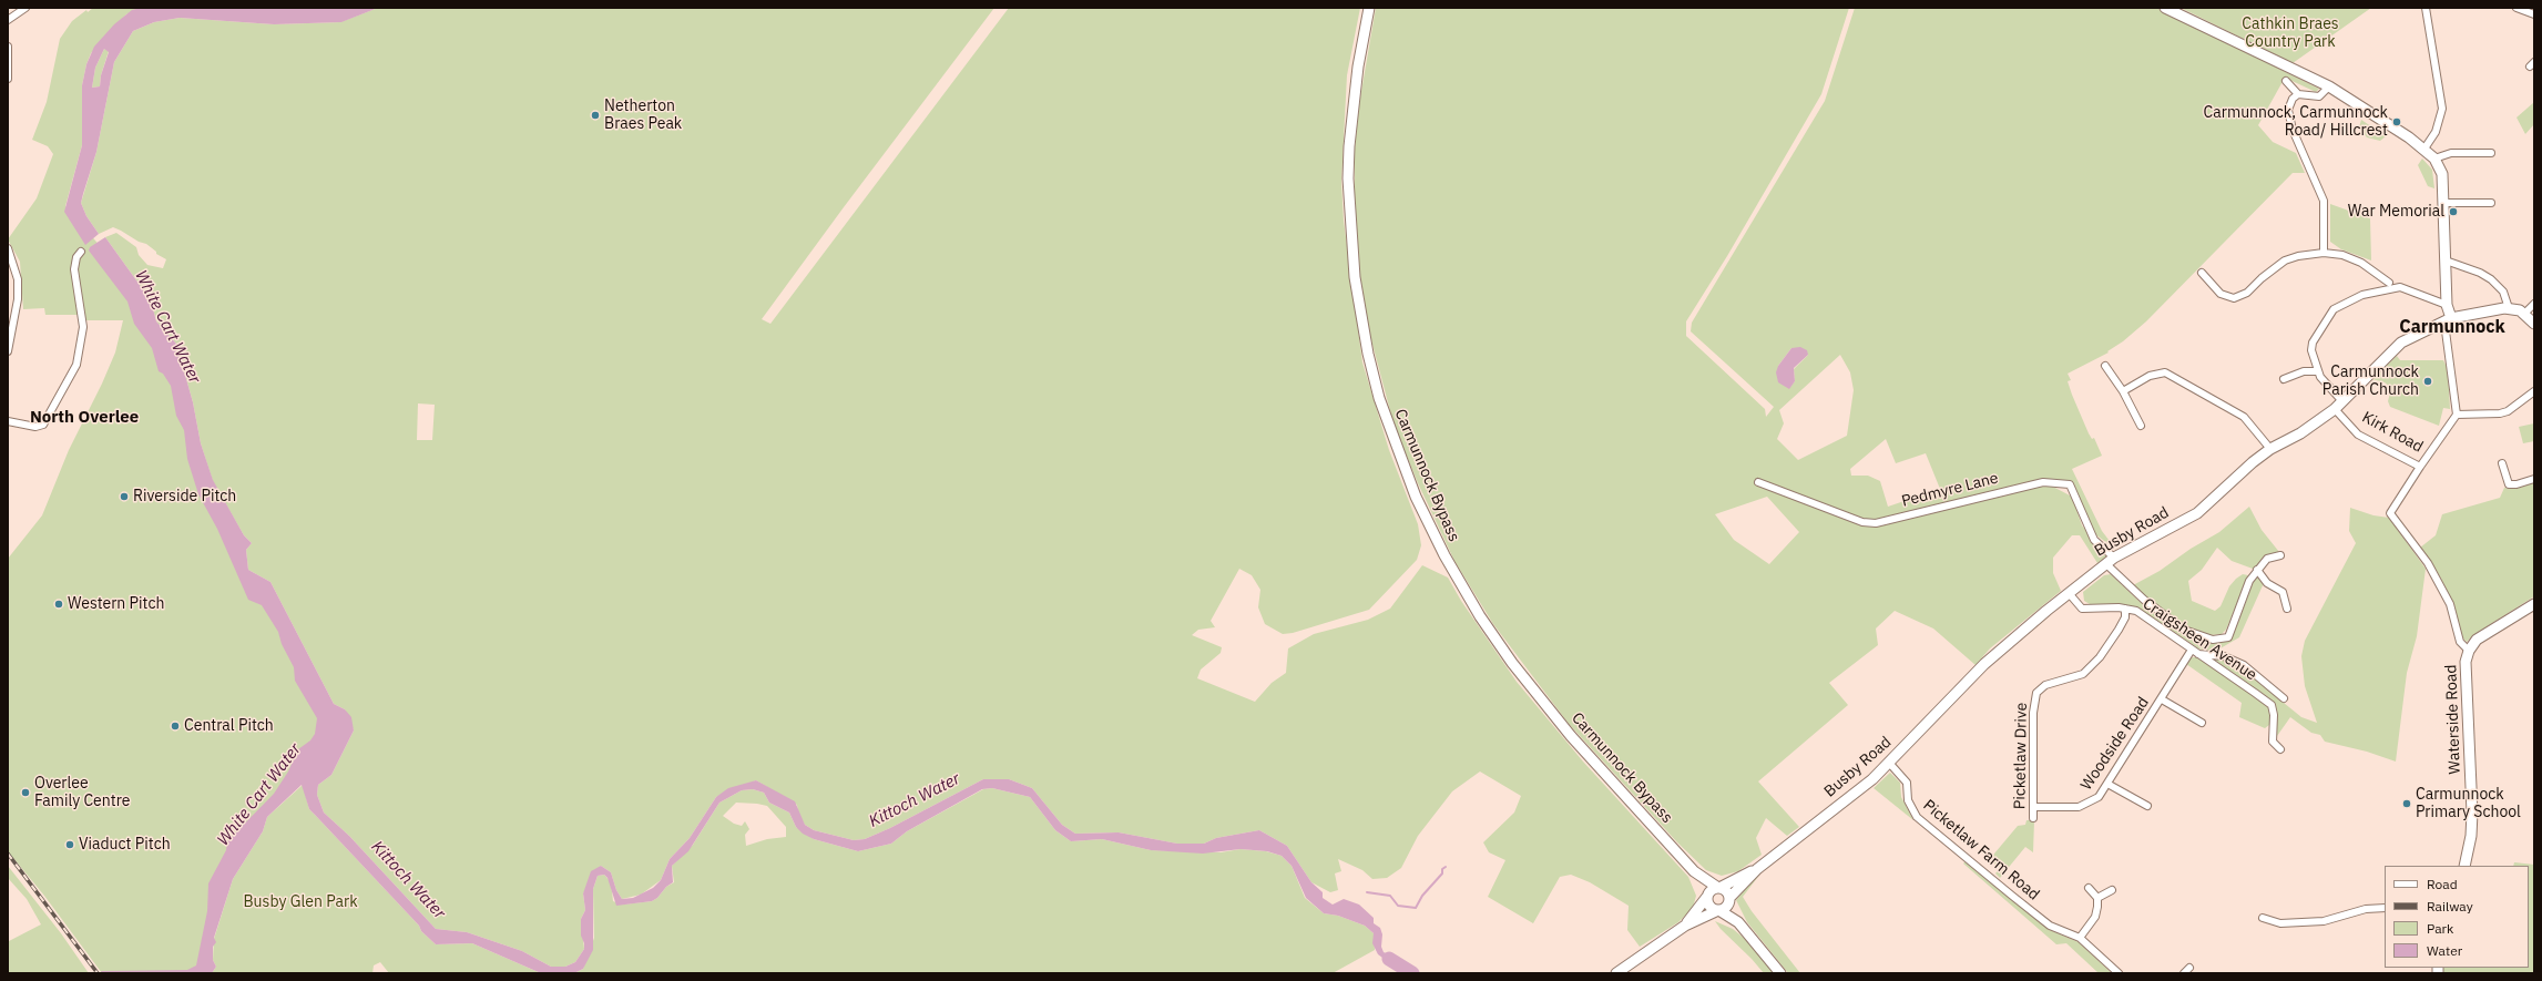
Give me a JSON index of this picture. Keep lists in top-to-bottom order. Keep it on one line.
{"streets":{"main road":["Carmunnock Bypass","Busby Road","Waterside Road"],"street":["Kirk Road","Pedmyre Lane","Craigsheen Avenue","Woodside Road","Picketlaw Drive","Picketlaw Farm Road"]},"crossings":[["Kirk Road","Busby Road"],["Carmunnock Bypass","Busby Road"],["Pedmyre Lane","Busby Road"],["Busby Road","Craigsheen Avenue"],["Busby Road","Picketlaw Farm Road"],["Craigsheen Avenue","Woodside Road"],["Craigsheen Avenue","Picketlaw Drive"],["Woodside Road","Picketlaw Drive"]],"districts":["Carmunnock","North Overlee"],"water":["White Cart Water","Kittoch Water"],"parks":["Cathkin Braes Country Park","Busby Glen Park"],"places":["Netherton Braes Peak","Carmunnock, Carmunnock Road/ Hillcrest","War Memorial","Carmunnock Parish Church","Riverside Pitch","Western Pitch","Central Pitch","Overlee Family Centre","Carmunnock Primary School","Viaduct Pitch"],"legend":["Road","Railway","Park","Water"]}
